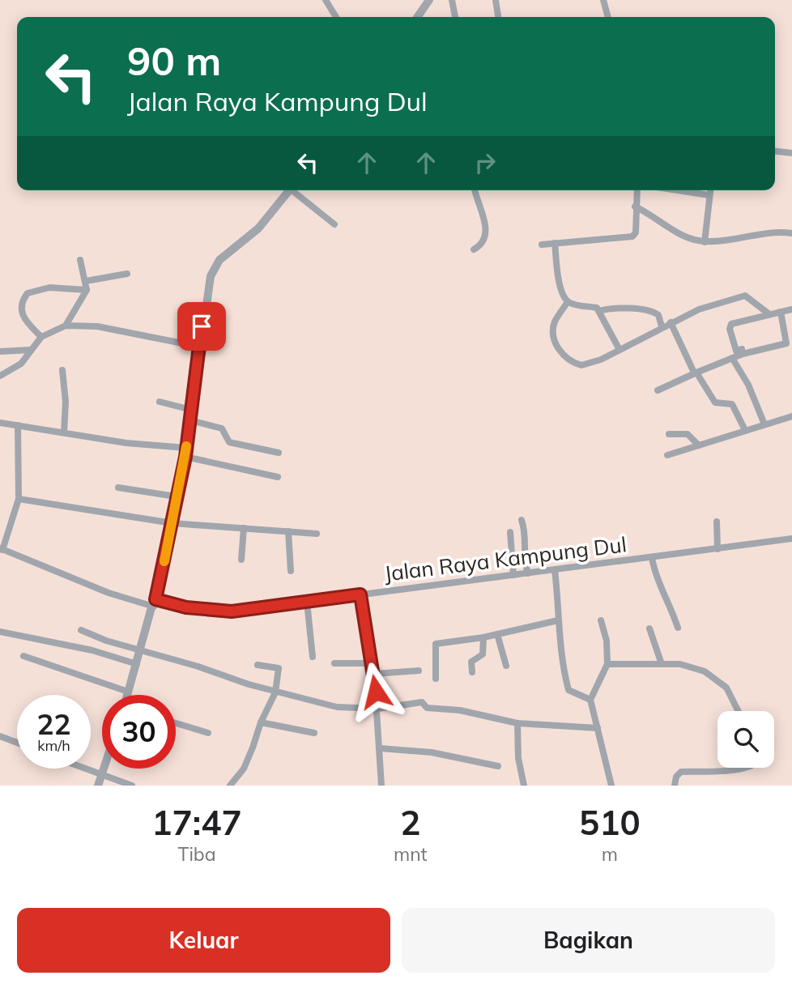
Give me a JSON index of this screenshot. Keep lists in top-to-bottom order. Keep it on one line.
{"streets":{"street":["Jalan Raya Kampung Dul"]},"page":{"turn":["90 m","Jalan Raya Kampung Dul"],"speed":"22 km/h","limit":"30","eta":["17:47","Tiba","2","mnt","510","m"],"buttons":["Keluar","Bagikan"]}}
